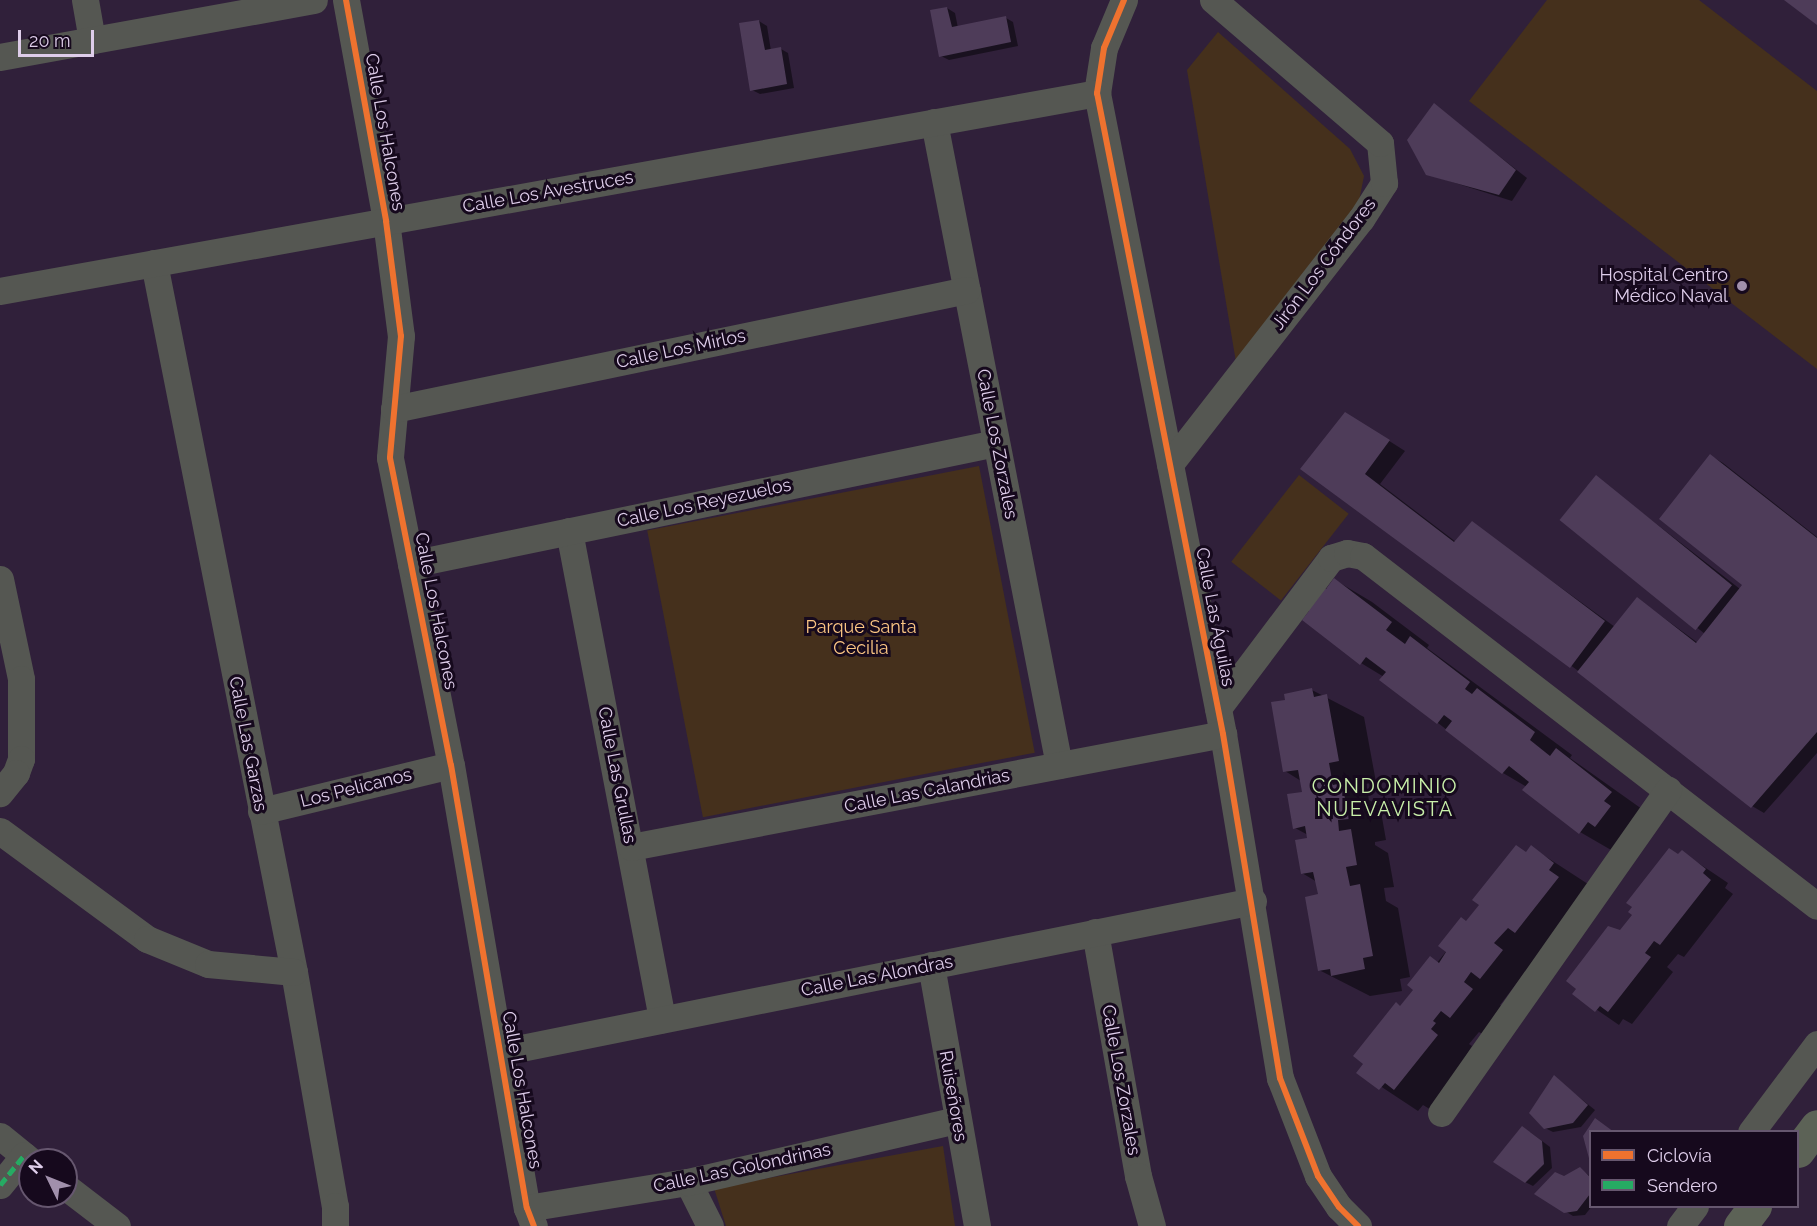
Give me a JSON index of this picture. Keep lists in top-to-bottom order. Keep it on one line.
{"streets":{"street":["Calle Los Halcones","Calle Los Avestruces","Jirón Los Cóndores","Calle Los Mirlos","Calle Los Zorzales","Calle Los Reyezuelos","Calle Las Águilas","Calle Las Garzas","Calle Las Grullas","Los Pelicanos","Calle Las Calandrias","Calle Las Alondras","Ruiseñores","Calle Las Golondrinas"]},"crossings":[["Calle Los Halcones","Calle Los Avestruces"],["Calle Los Halcones","Calle Los Mirlos"],["Calle Los Halcones","Calle Los Reyezuelos"],["Calle Los Halcones","Los Pelicanos"],["Calle Los Halcones","Calle Las Alondras"],["Calle Los Halcones","Calle Las Golondrinas"],["Calle Los Avestruces","Calle Los Zorzales"],["Calle Los Avestruces","Calle Las Águilas"],["Calle Los Avestruces","Calle Las Garzas"],["Jirón Los Cóndores","Calle Las Águilas"],["Calle Los Mirlos","Calle Los Zorzales"],["Calle Los Zorzales","Calle Los Reyezuelos"],["Calle Los Zorzales","Calle Las Calandrias"],["Calle Los Zorzales","Calle Las Alondras"],["Calle Los Reyezuelos","Calle Las Grullas"],["Calle Las Águilas","Calle Las Calandrias"],["Calle Las Águilas","Calle Las Alondras"],["Calle Las Garzas","Los Pelicanos"],["Calle Las Grullas","Calle Las Calandrias"],["Calle Las Grullas","Calle Las Alondras"],["Calle Las Alondras","Ruiseñores"],["Ruiseñores","Calle Las Golondrinas"]],"districts":["CONDOMINIO NUEVAVISTA"],"parks":["Parque Santa Cecilia"],"places":["Hospital Centro Médico Naval"],"legend":["Ciclovía","Sendero"],"scale_bar":"20 m","north":"top left"}
